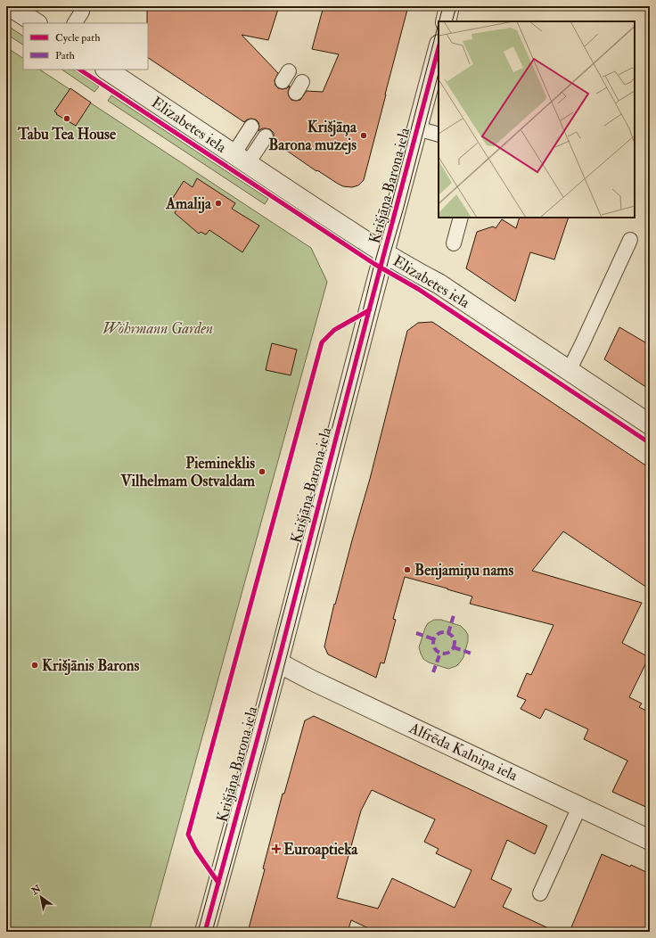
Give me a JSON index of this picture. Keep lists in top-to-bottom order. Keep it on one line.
{"streets":{"street":["Elizabetes iela","Krišjāņa Barona iela","Alfrēda Kalniņa iela"]},"crossings":[["Elizabetes iela","Krišjāņa Barona iela"],["Krišjāņa Barona iela","Alfrēda Kalniņa iela"]],"parks":["Wöhrmann Garden"],"places":{"other":["Tabu Tea House","Krišjāņa Barona muzejs","Amalija","Piemineklis Vilhelmam Ostvaldam","Benjamiņu nams","Krišjānis Barons"],"health":["Euroaptieka"]},"legend":["Cycle path","Path"],"north":"top left"}
